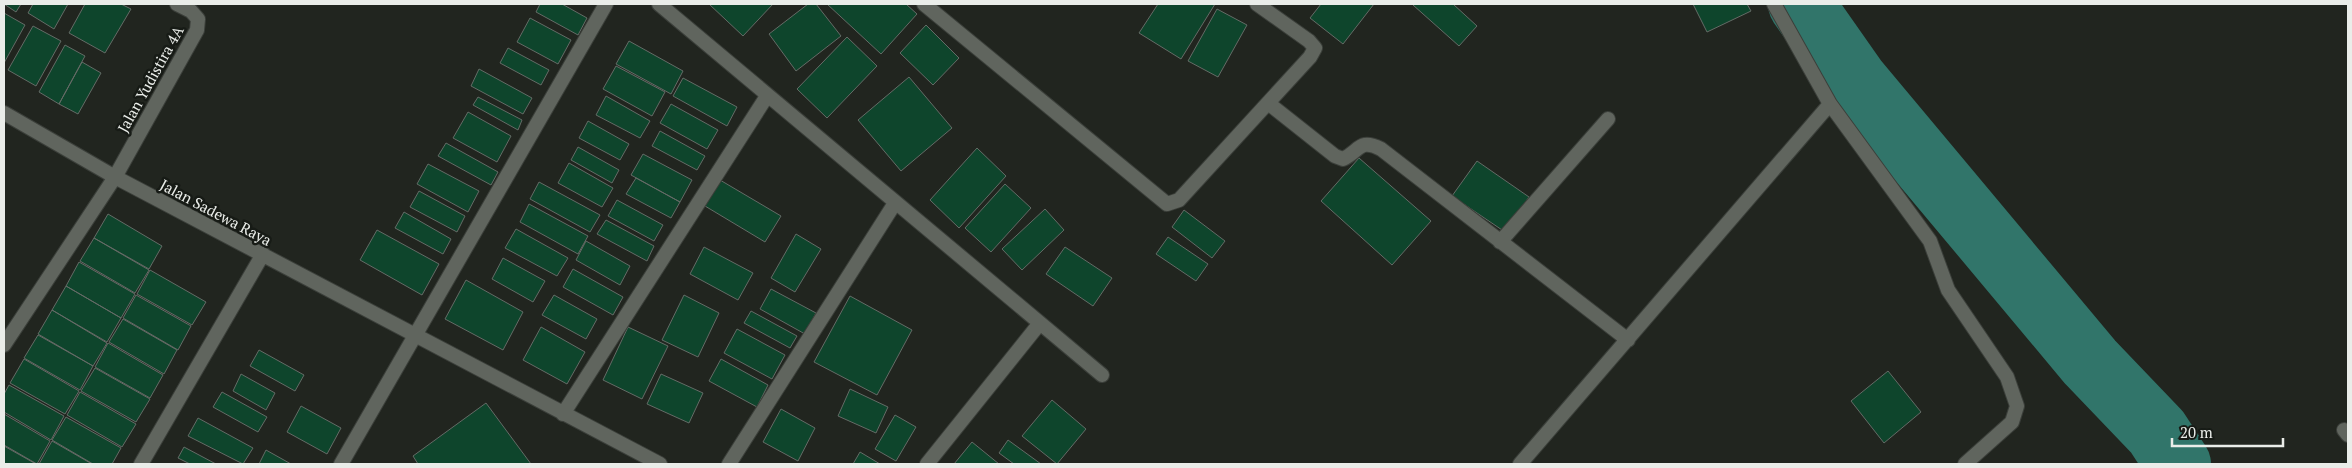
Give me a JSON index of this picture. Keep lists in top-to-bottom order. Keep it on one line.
{"streets":{"street":["Jalan Yudistira 4A","Jalan Sadewa Raya"]},"crossings":[["Jalan Yudistira 4A","Jalan Sadewa Raya"]],"scale_bar":"20 m"}
